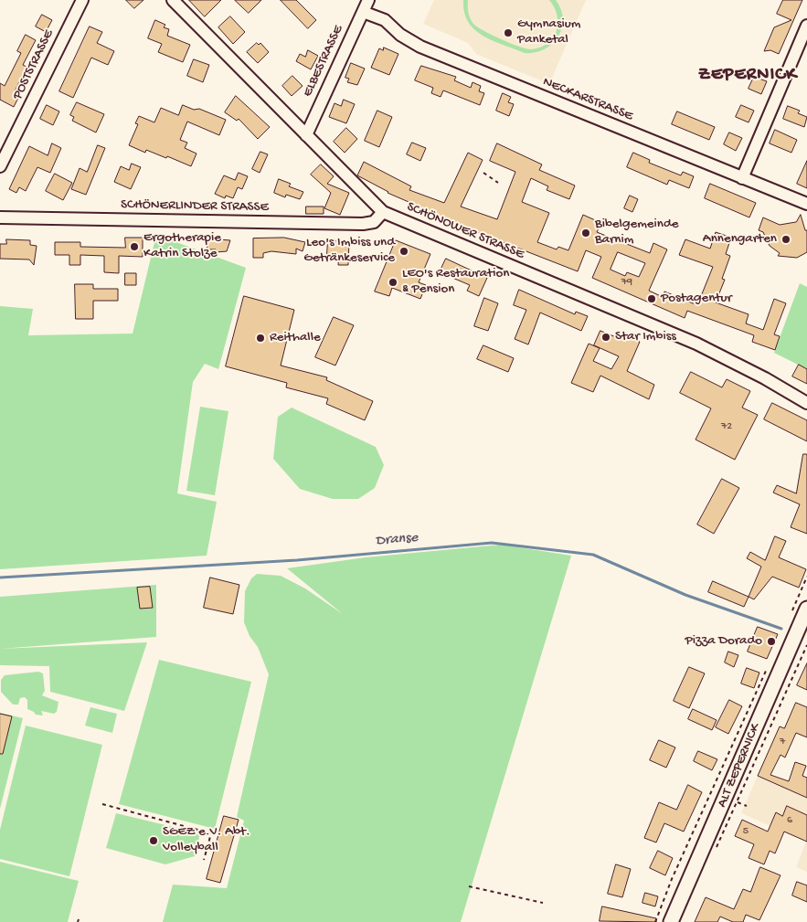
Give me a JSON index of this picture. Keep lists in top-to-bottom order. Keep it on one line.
{"streets":{"main road":["ALT ZEPERNICK"],"street":["ELBESTRASSE","POSTSTRASSE","NECKARSTRASSE","SCHÖNERLINDER STRASSE","SCHÖNOWER STRASSE"]},"crossings":[["ELBESTRASSE","NECKARSTRASSE"],["ELBESTRASSE","SCHÖNOWER STRASSE"],["SCHÖNERLINDER STRASSE","SCHÖNOWER STRASSE"]],"districts":["ZEPERNICK"],"water":["Dranse"],"places":["Gymnasium Panketal","Bibelgemeinde Barnim","Annengarten","Ergotherapie Katrin Stolze","Leo's Imbiss und Getränkeservice","LEO's Restauration & Pension","Postagentur","Star Imbiss","Reithalle","Pizza Dorado","SGEZ e.V. Abt. Volleyball"],"house_numbers":["79","72","7","6","5"]}
